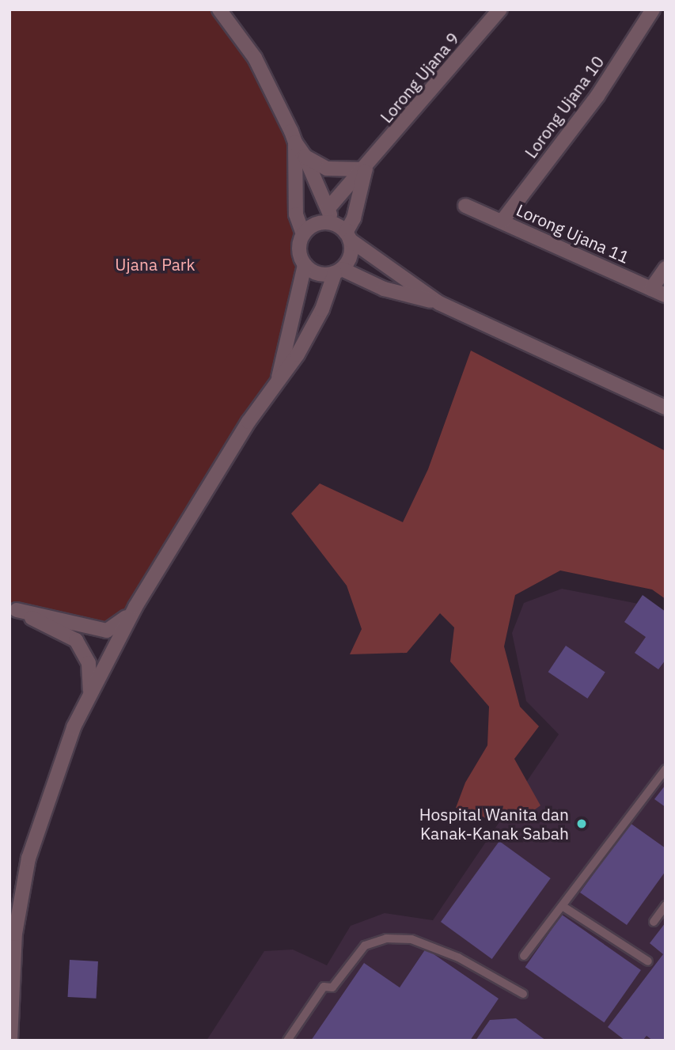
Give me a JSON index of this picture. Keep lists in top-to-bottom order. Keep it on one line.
{"streets":{"street":["Lorong Ujana 9","Lorong Ujana 10","Lorong Ujana 11"]},"crossings":[["Lorong Ujana 10","Lorong Ujana 11"]],"parks":["Ujana Park"],"places":["Hospital Wanita dan Kanak-Kanak Sabah"]}
